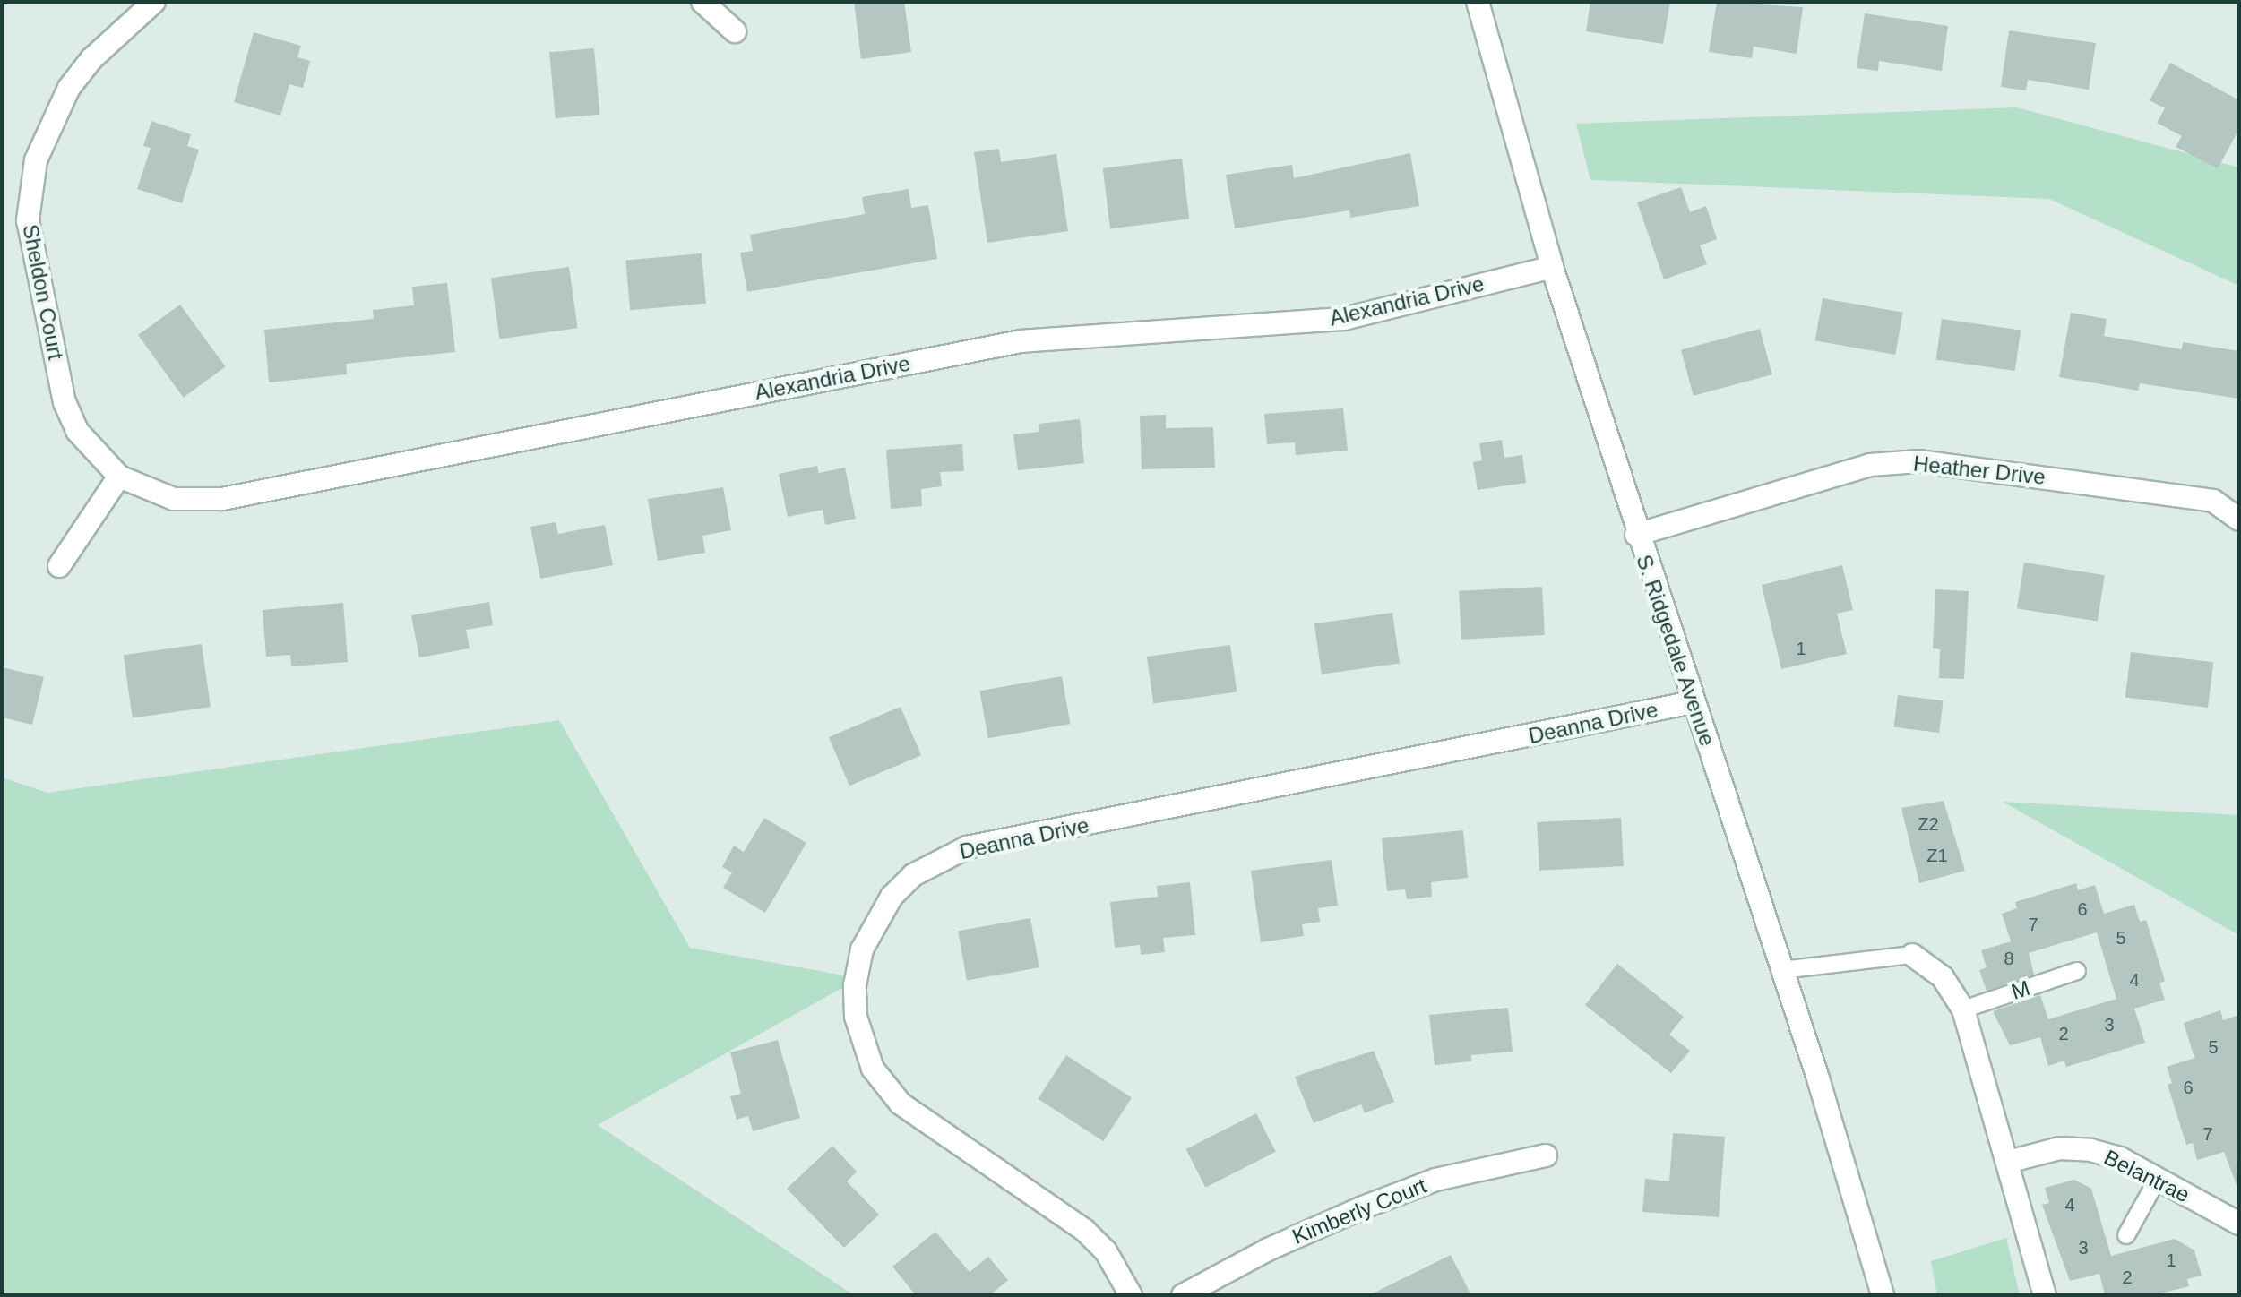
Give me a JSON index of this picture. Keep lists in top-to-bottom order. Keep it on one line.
{"streets":{"street":["Sheldon Court","Alexandria Drive","Heather Drive","S. Ridgedale Avenue","Deanna Drive","Belantrae","Kimberly Court"],"lane":["M"]},"crossings":[["Sheldon Court","Alexandria Drive"],["Alexandria Drive","S. Ridgedale Avenue"],["Heather Drive","S. Ridgedale Avenue"],["S. Ridgedale Avenue","Deanna Drive"]],"house_numbers":["1","Z2","Z1","6","7","5","8","4","3","2","5","6","7","4","3","1","2"]}
